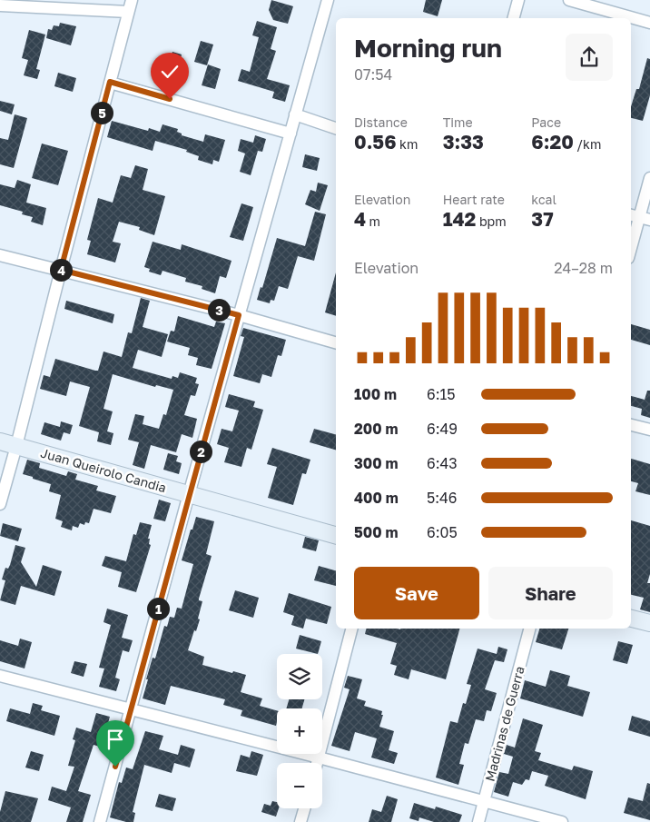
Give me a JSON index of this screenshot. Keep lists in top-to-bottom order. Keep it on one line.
{"streets":{"street":["Juan Queirolo Candia","Madrinas de Guerra"]},"page":{"heading":["Morning run","07:54"],"stats":[["Distance","0.56 km"],["Time","3:33"],["Pace","6:20 /km"],["Elevation","4 m"],["Heart rate","142 bpm"],["kcal","37"]],"pins":["5","4","3","2","1"],"chart":["Elevation","24–28 m"],"list":[{"name":"100 m","note":"6:15"},{"name":"200 m","note":"6:49"},{"name":"300 m","note":"6:43"},{"name":"400 m","note":"5:46"},{"name":"500 m","note":"6:05"}],"buttons":["Save","Share"],"map_buttons":["+","−"]}}
